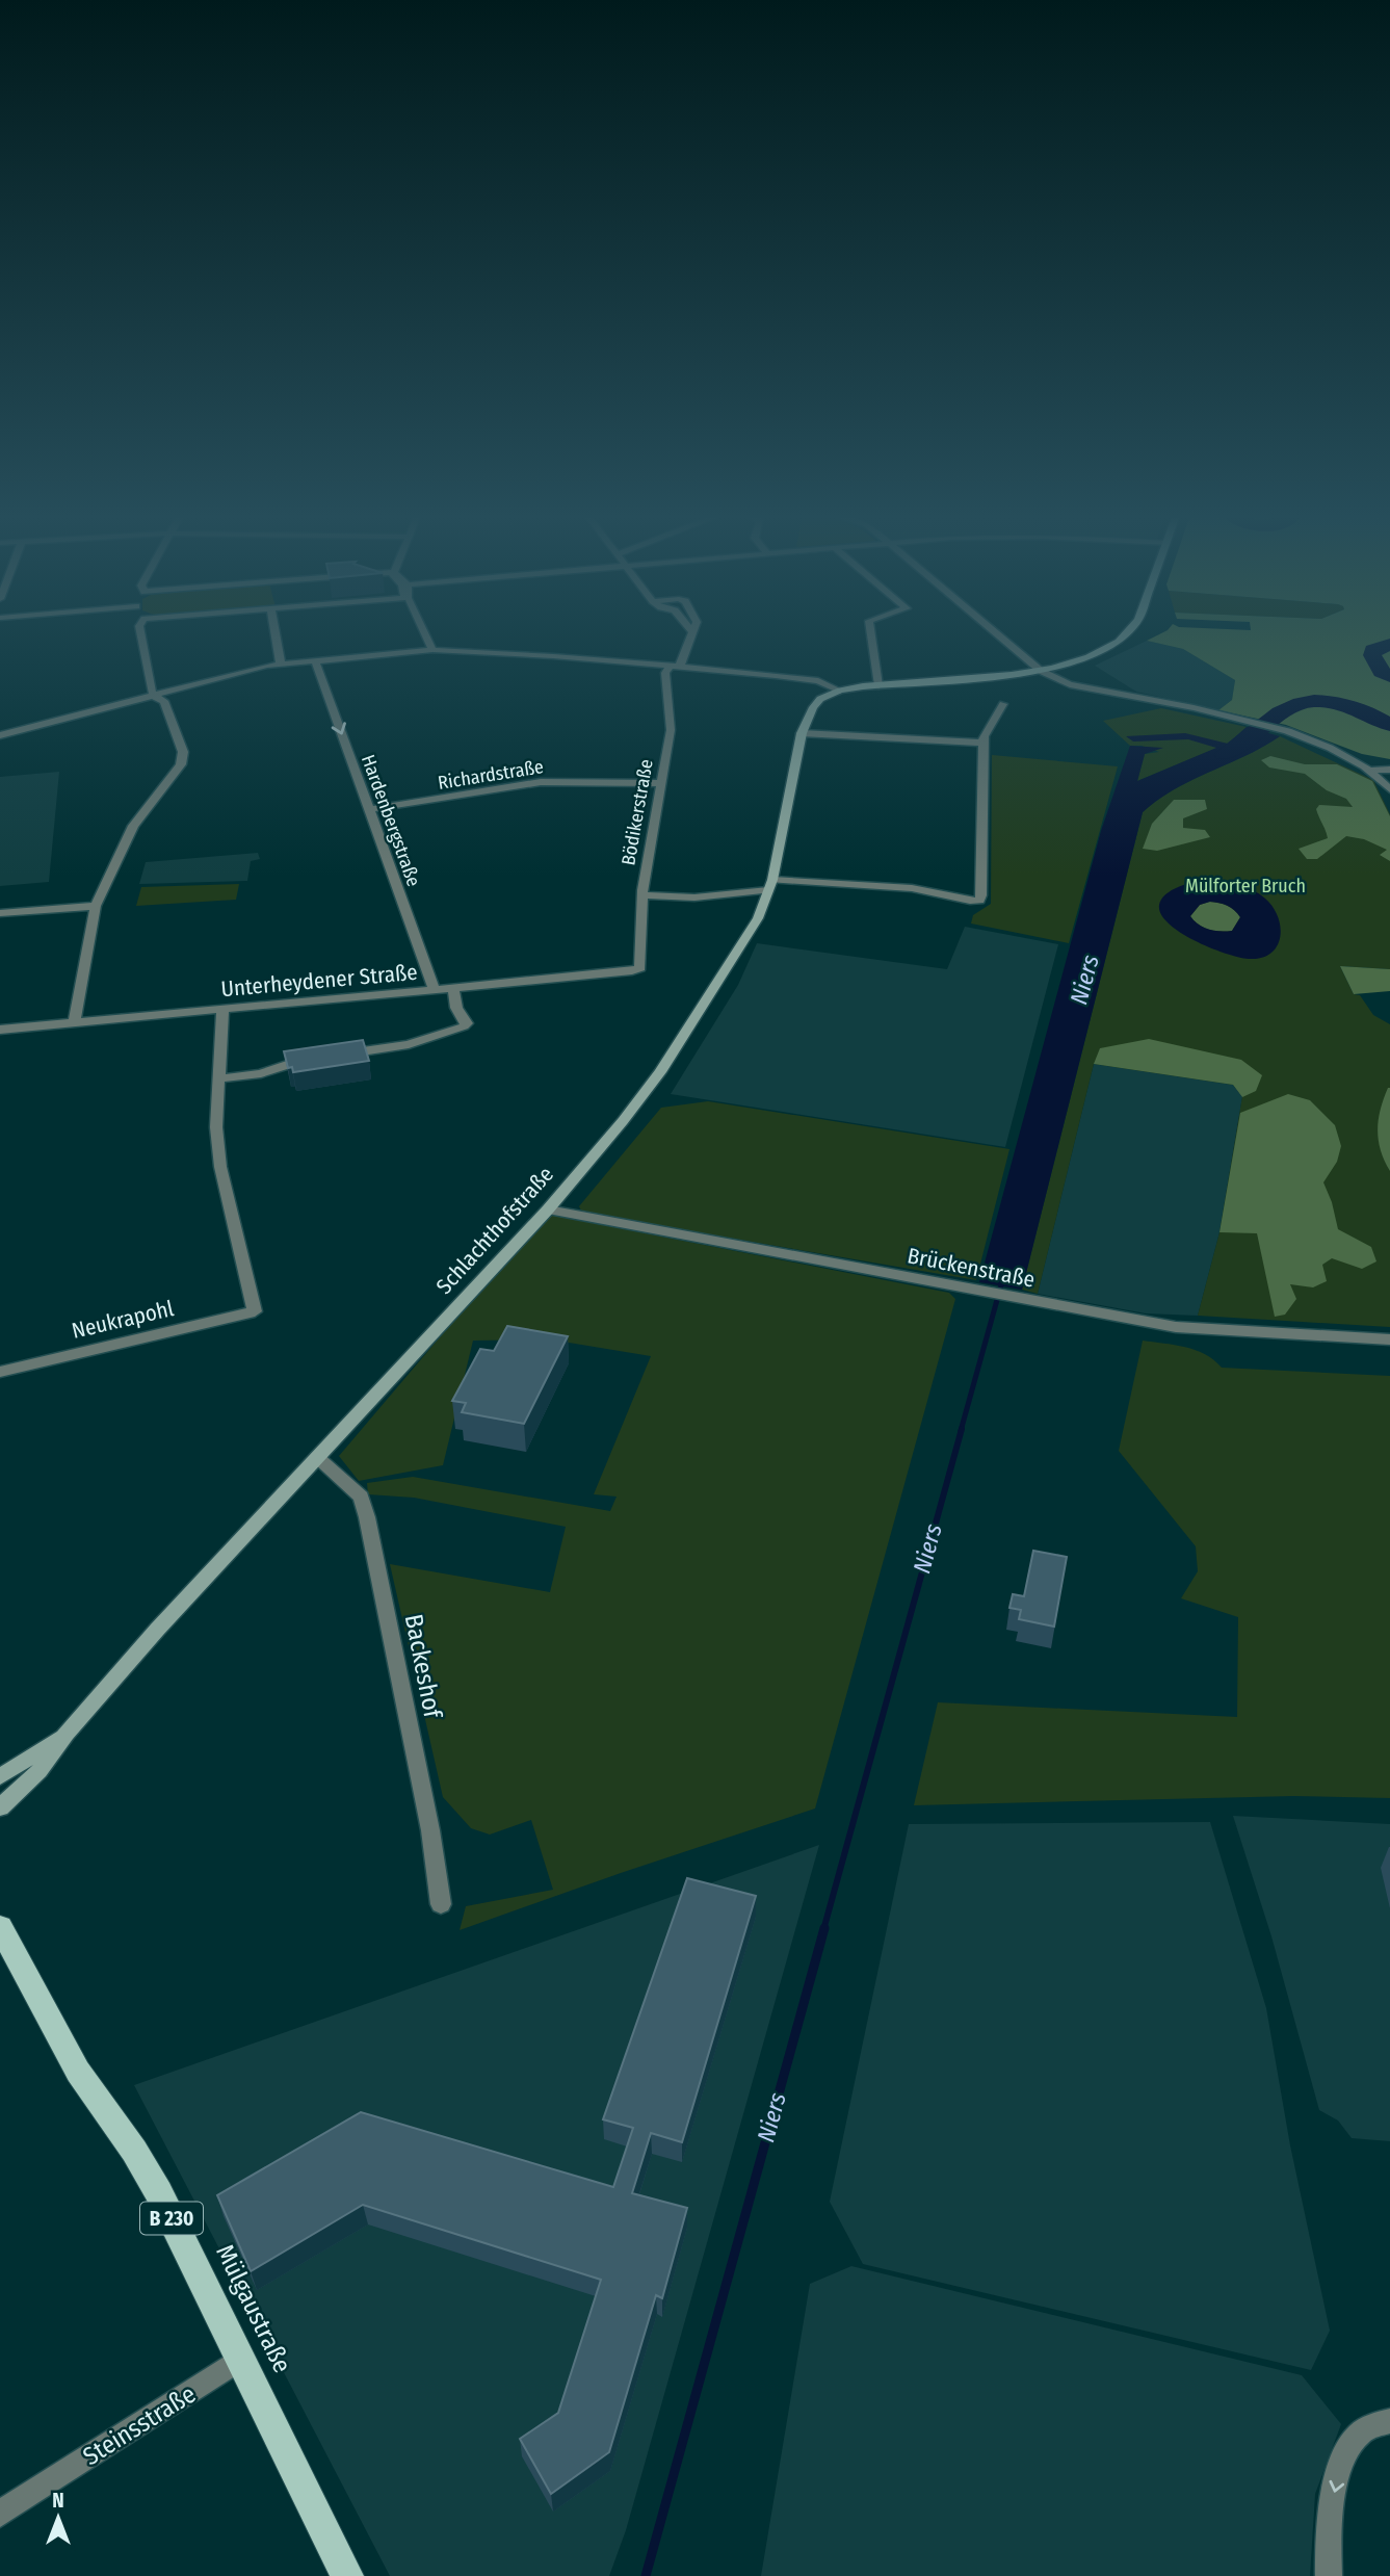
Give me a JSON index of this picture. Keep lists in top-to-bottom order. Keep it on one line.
{"streets":{"main road":["Schlachthofstraße","B 230","Mülgaustraße"],"street":["Richardstraße","Bödikerstraße","Hardenbergstraße","Unterheydener Straße","Brückenstraße","Neukrapohl","Backeshof","Steinsstraße"]},"crossings":[["Richardstraße","Bödikerstraße"],["Richardstraße","Hardenbergstraße"],["Bödikerstraße","Unterheydener Straße"],["Hardenbergstraße","Unterheydener Straße"],["Schlachthofstraße","Brückenstraße"],["Schlachthofstraße","Backeshof"],["Mülgaustraße","Steinsstraße"]],"one_way":["Hardenbergstraße"],"water":["Niers"],"parks":["Mülforter Bruch"],"north":"top"}
